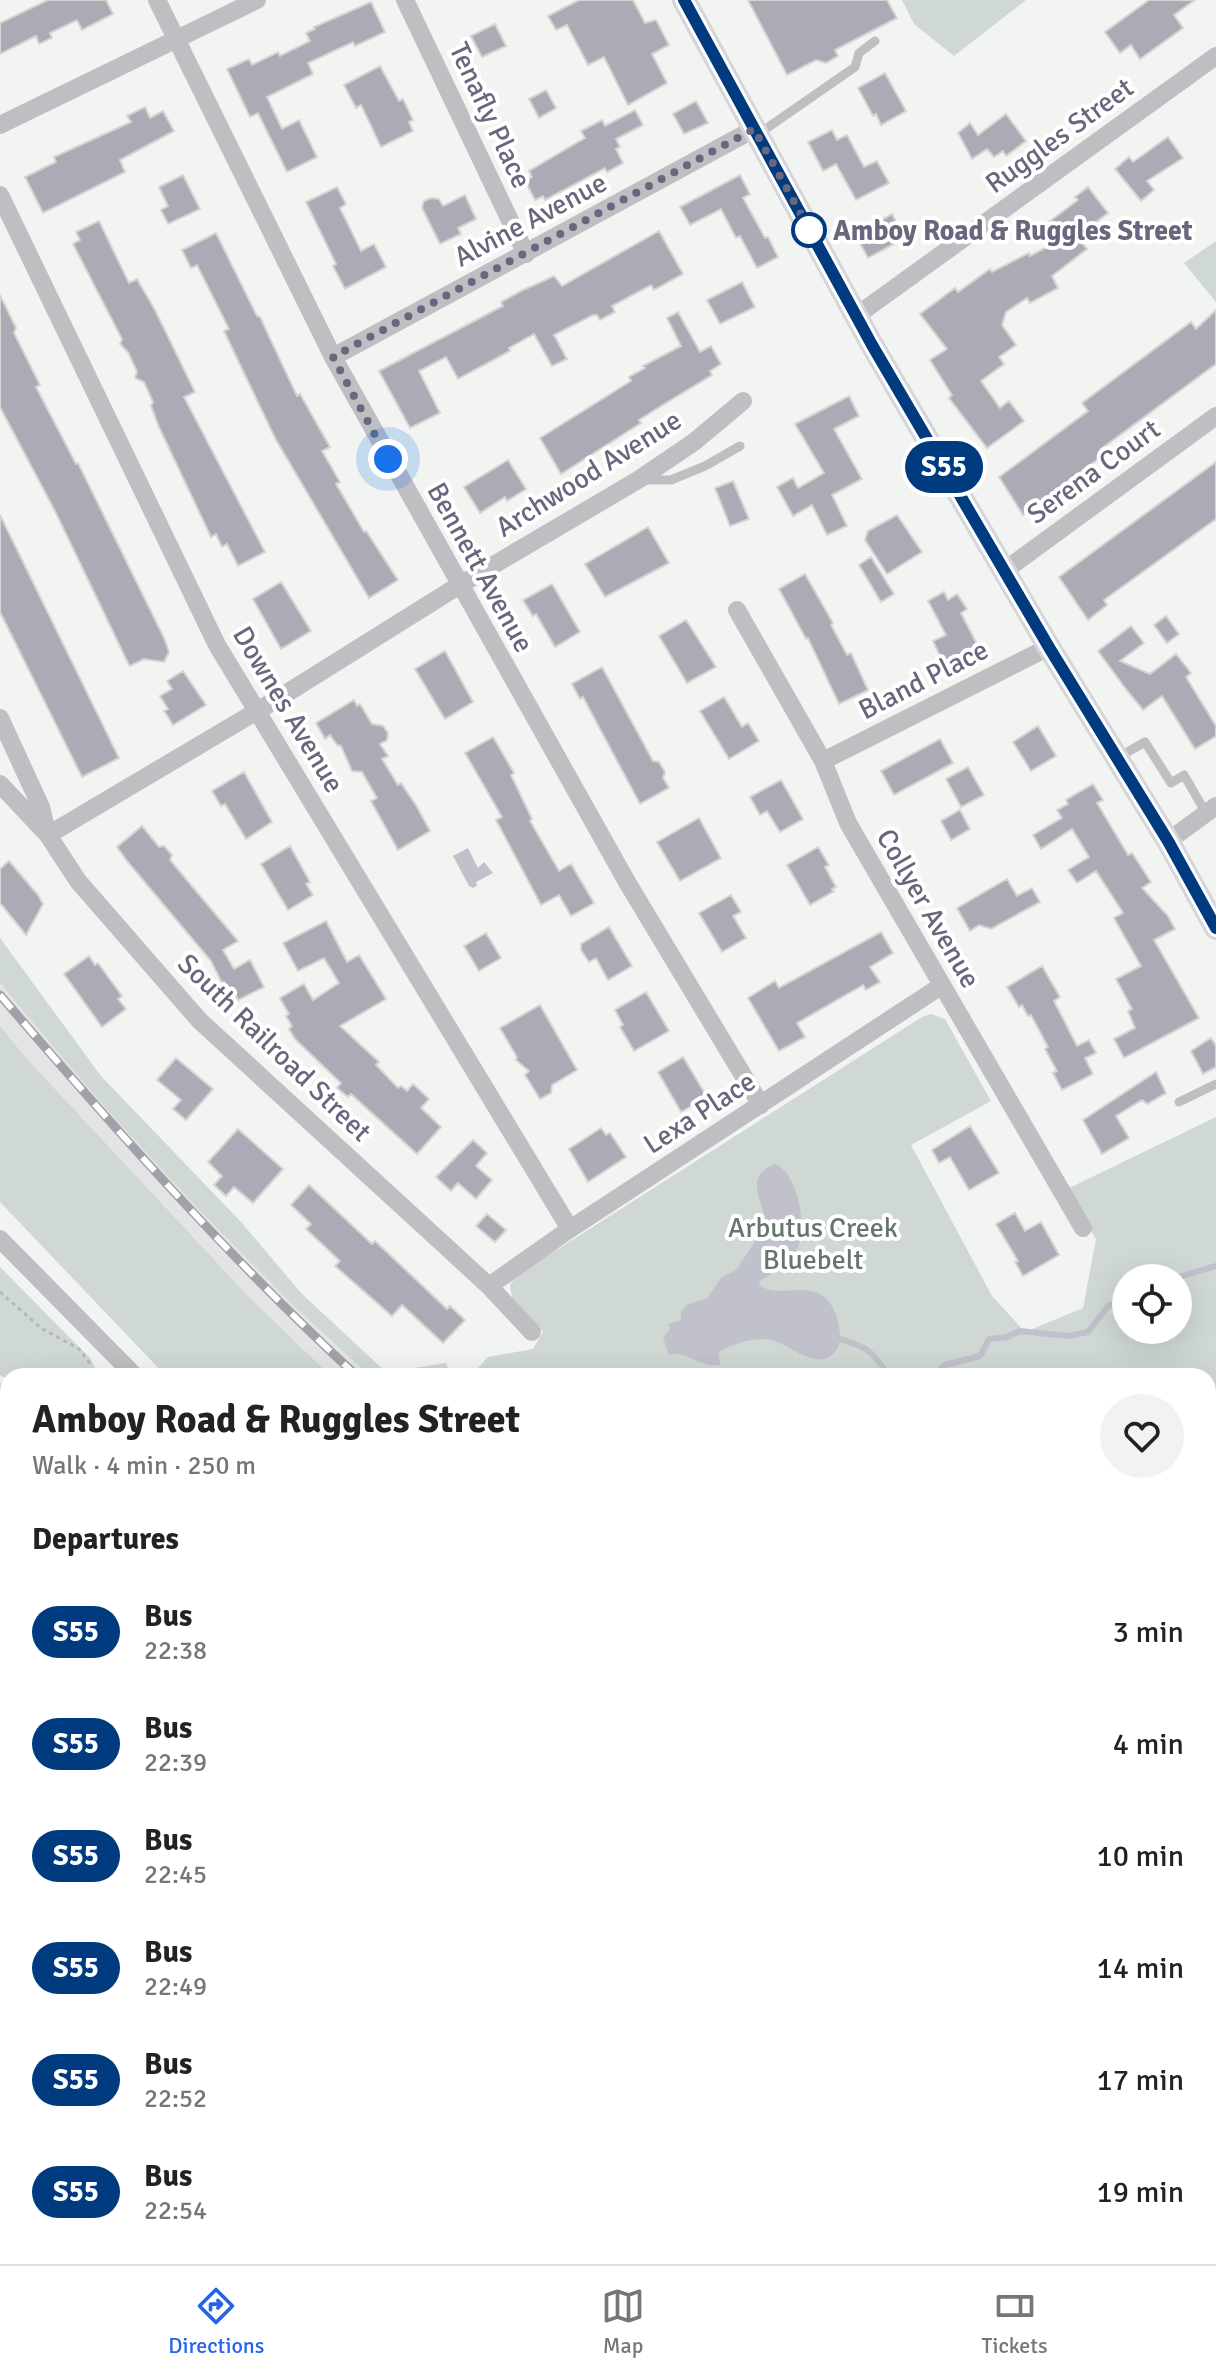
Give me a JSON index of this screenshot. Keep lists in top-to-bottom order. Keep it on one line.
{"streets":{"street":["Tenafly Place","Ruggles Street","Alvine Avenue","Serena Court","Archwood Avenue","Bennett Avenue","Bland Place","Downes Avenue","Collyer Avenue","South Railroad Street","Lexa Place"]},"crossings":[["Tenafly Place","Alvine Avenue"],["Alvine Avenue","Bennett Avenue"],["Archwood Avenue","Bennett Avenue"],["Archwood Avenue","Downes Avenue"],["Archwood Avenue","South Railroad Street"],["Bennett Avenue","Lexa Place"],["Bland Place","Collyer Avenue"],["Downes Avenue","Lexa Place"],["Collyer Avenue","Lexa Place"],["South Railroad Street","Lexa Place"]],"parks":["Arbutus Creek Bluebelt"],"places":["Amboy Road & Ruggles Street"],"lines":["bus line S55"],"page":{"on_map":"S55","heading":[["Amboy Road & Ruggles Street","Walk · 4 min · 250 m"],"Departures"],"list":[{"mark":"S55","name":"Bus","note":"22:38","value":"3 min"},{"mark":"S55","name":"Bus","note":"22:39","value":"4 min"},{"mark":"S55","name":"Bus","note":"22:45","value":"10 min"},{"mark":"S55","name":"Bus","note":"22:49","value":"14 min"},{"mark":"S55","name":"Bus","note":"22:52","value":"17 min"},{"mark":"S55","name":"Bus","note":"22:54","value":"19 min"}],"tabs":["Directions","Map","Tickets"]}}
